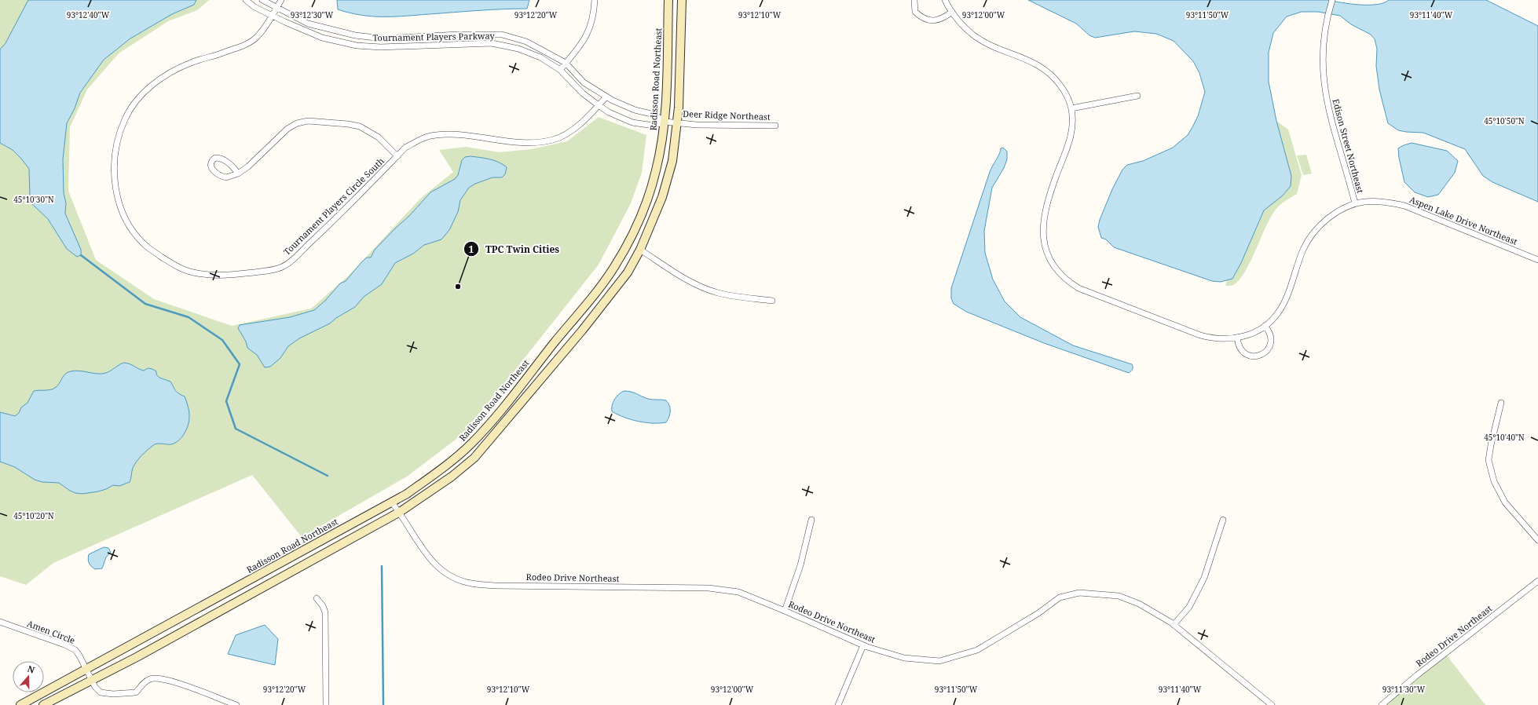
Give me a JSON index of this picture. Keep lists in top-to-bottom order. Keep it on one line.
{"streets":{"main road":["Radisson Road Northeast"],"street":["Tournament Players Parkway","Deer Ridge Northeast","Edison Street Northeast","Tournament Players Circle South","Aspen Lake Drive Northeast","Rodeo Drive Northeast","Amen Circle"]},"crossings":[["Tournament Players Parkway","Radisson Road Northeast"],["Tournament Players Parkway","Deer Ridge Northeast"],["Tournament Players Parkway","Tournament Players Circle South"],["Radisson Road Northeast","Rodeo Drive Northeast"],["Radisson Road Northeast","Amen Circle"],["Edison Street Northeast","Aspen Lake Drive Northeast"]],"places":["TPC Twin Cities"],"north":"top","coordinates":["93°12'40\"W","93°12'20\"W","93°12'00\"W","93°11'50\"W","93°11'40\"W","93°12'30\"W","93°12'10\"W","45°10'50\"N","45°10'30\"N","45°10'40\"N","45°10'20\"N","93°11'30\"W"]}
